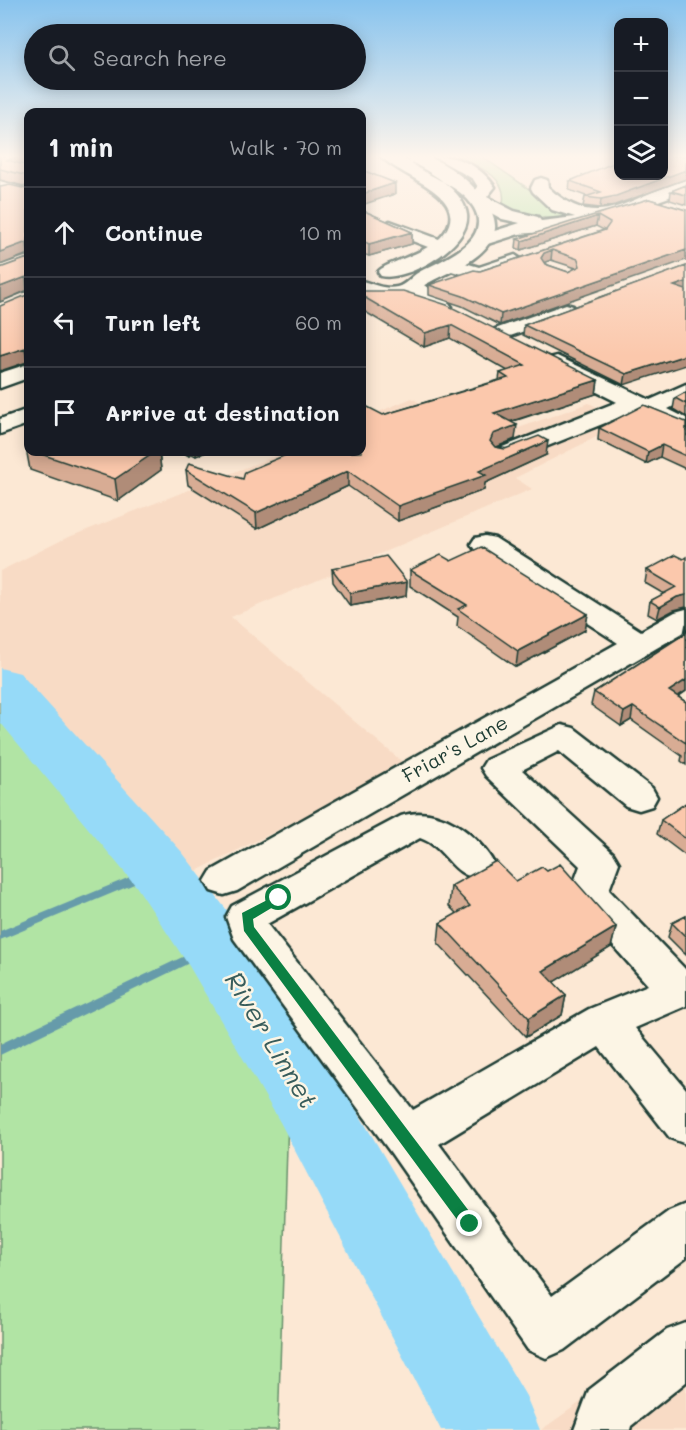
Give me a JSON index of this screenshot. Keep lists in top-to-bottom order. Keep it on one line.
{"streets":{"street":["Friar's Lane"]},"water":["River Linnet"],"page":{"map_buttons":["+","−"],"search":"Search here","heading":["1 min","Walk · 70 m"],"list":[["Continue","10 m"],["Turn left","60 m"],"Arrive at destination"]}}
